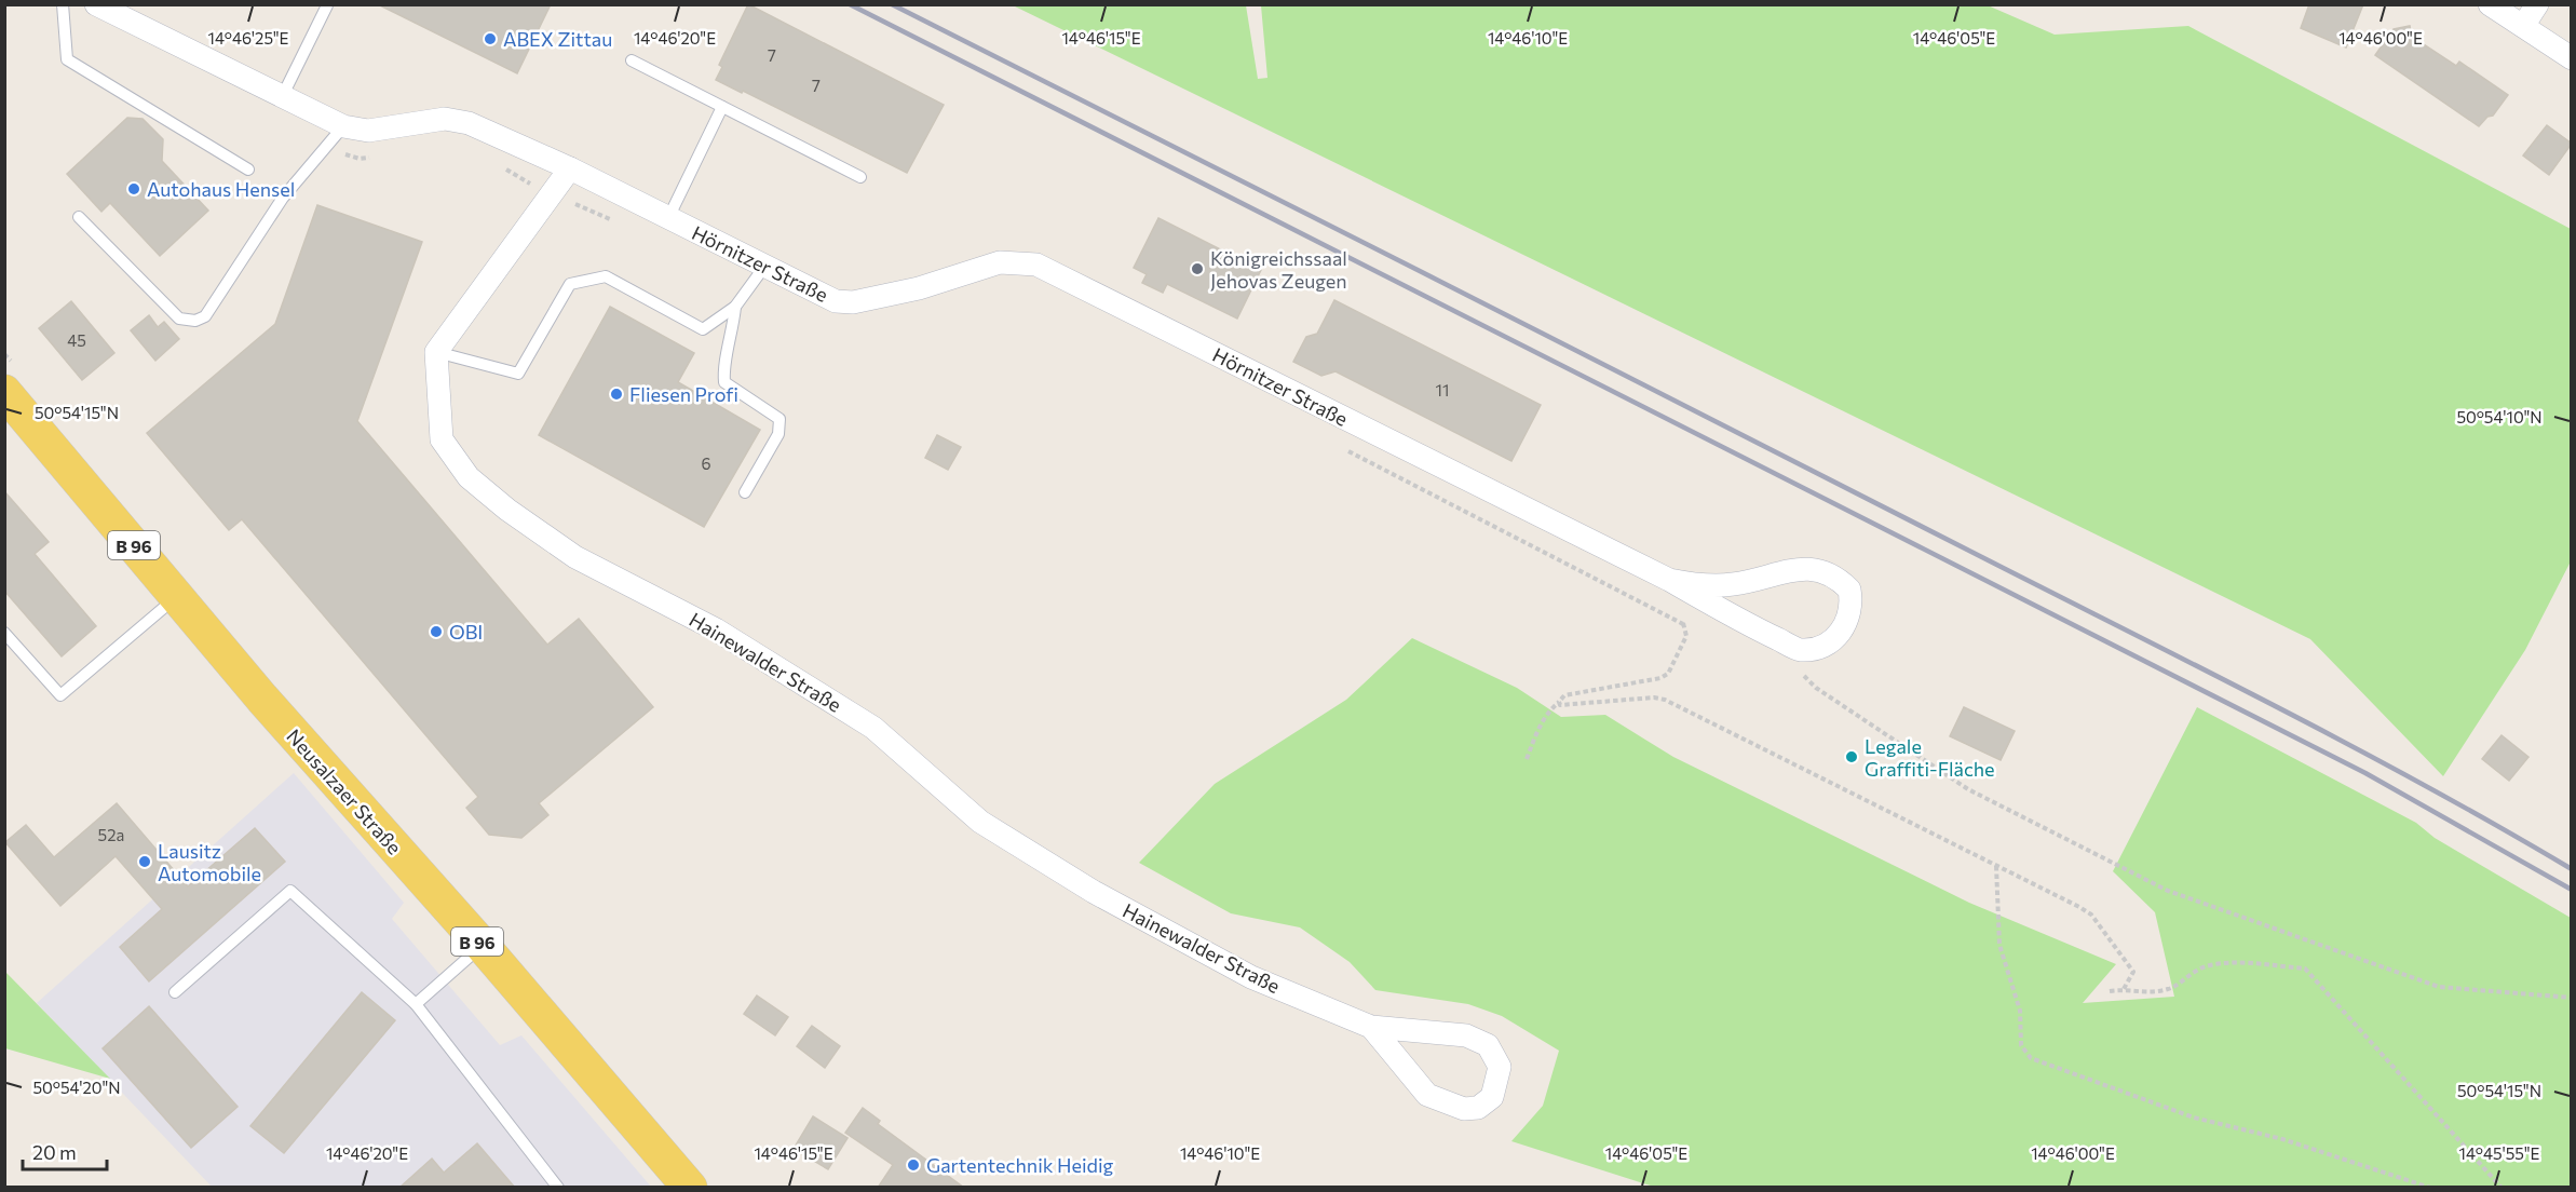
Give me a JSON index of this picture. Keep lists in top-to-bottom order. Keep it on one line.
{"streets":{"main road":["B 96","Neusalzaer Straße"],"street":["Hörnitzer Straße","Hainewalder Straße"]},"places":["ABEX Zittau","Autohaus Hensel","Königreichssaal Jehovas Zeugen","Fliesen Profi","OBI","Legale Graffiti-Fläche","Lausitz Automobile","Gartentechnik Heidig"],"house_numbers":["7","7","45","11","6","52a"],"scale_bar":"20 m","coordinates":["14°46'25\"E","14°46'20\"E","14°46'15\"E","14°46'10\"E","14°46'05\"E","14°46'00\"E","50°54'15\"N","50°54'10\"N","50°54'20\"N","14°45'55\"E"]}
